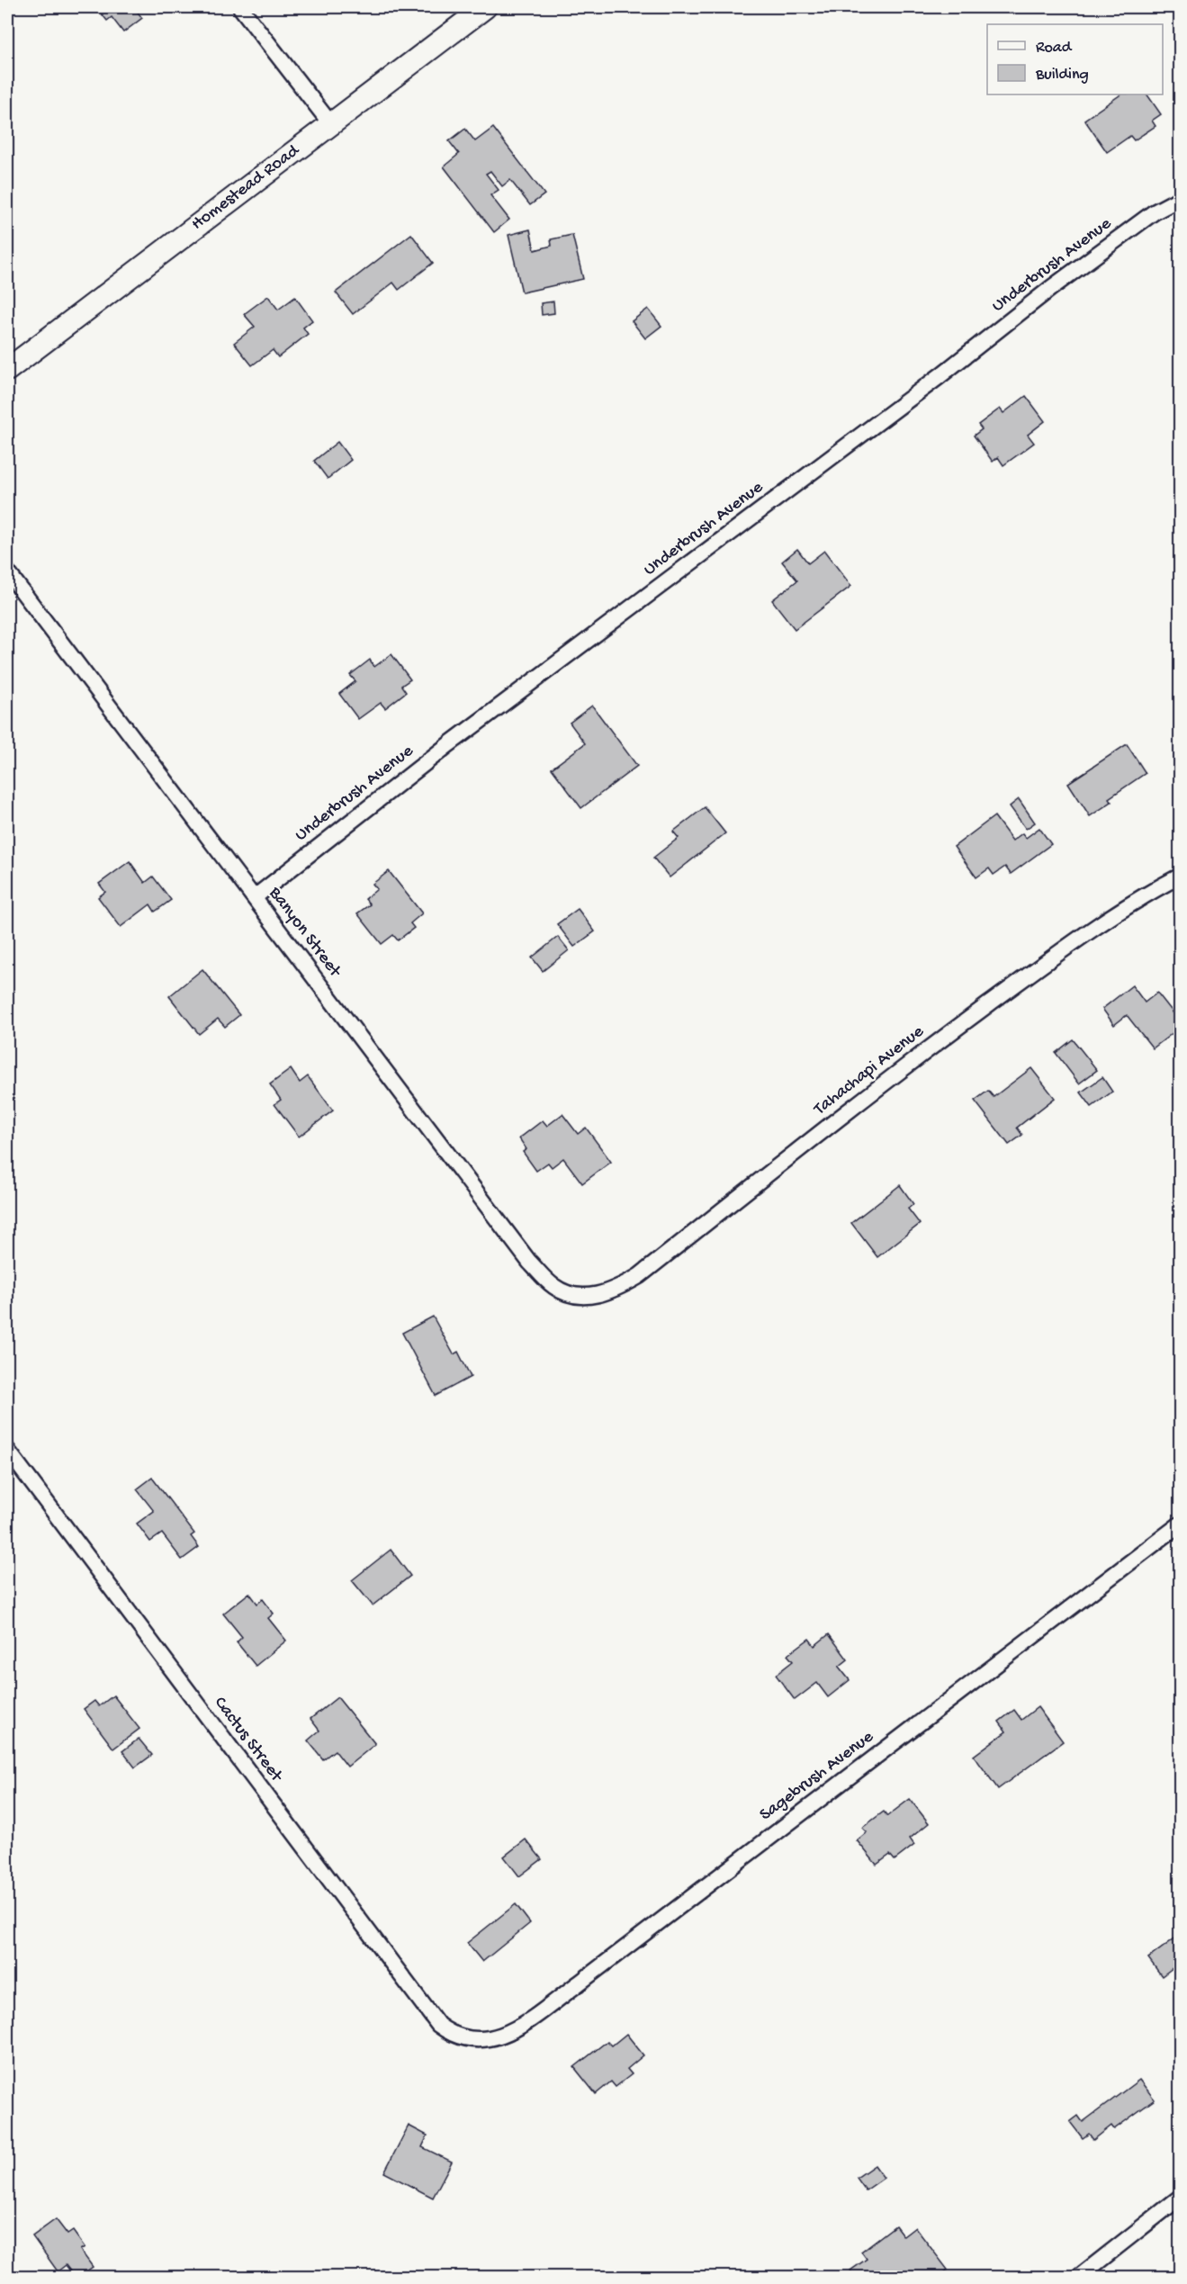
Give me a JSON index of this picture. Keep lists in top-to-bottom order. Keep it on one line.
{"streets":{"main road":["Homestead Road"],"street":["Underbrush Avenue","Banyon Street","Tahachapi Avenue","Cactus Street","Sagebrush Avenue"]},"crossings":[["Underbrush Avenue","Banyon Street"],["Banyon Street","Tahachapi Avenue"],["Cactus Street","Sagebrush Avenue"]],"legend":["Road","Building"]}
